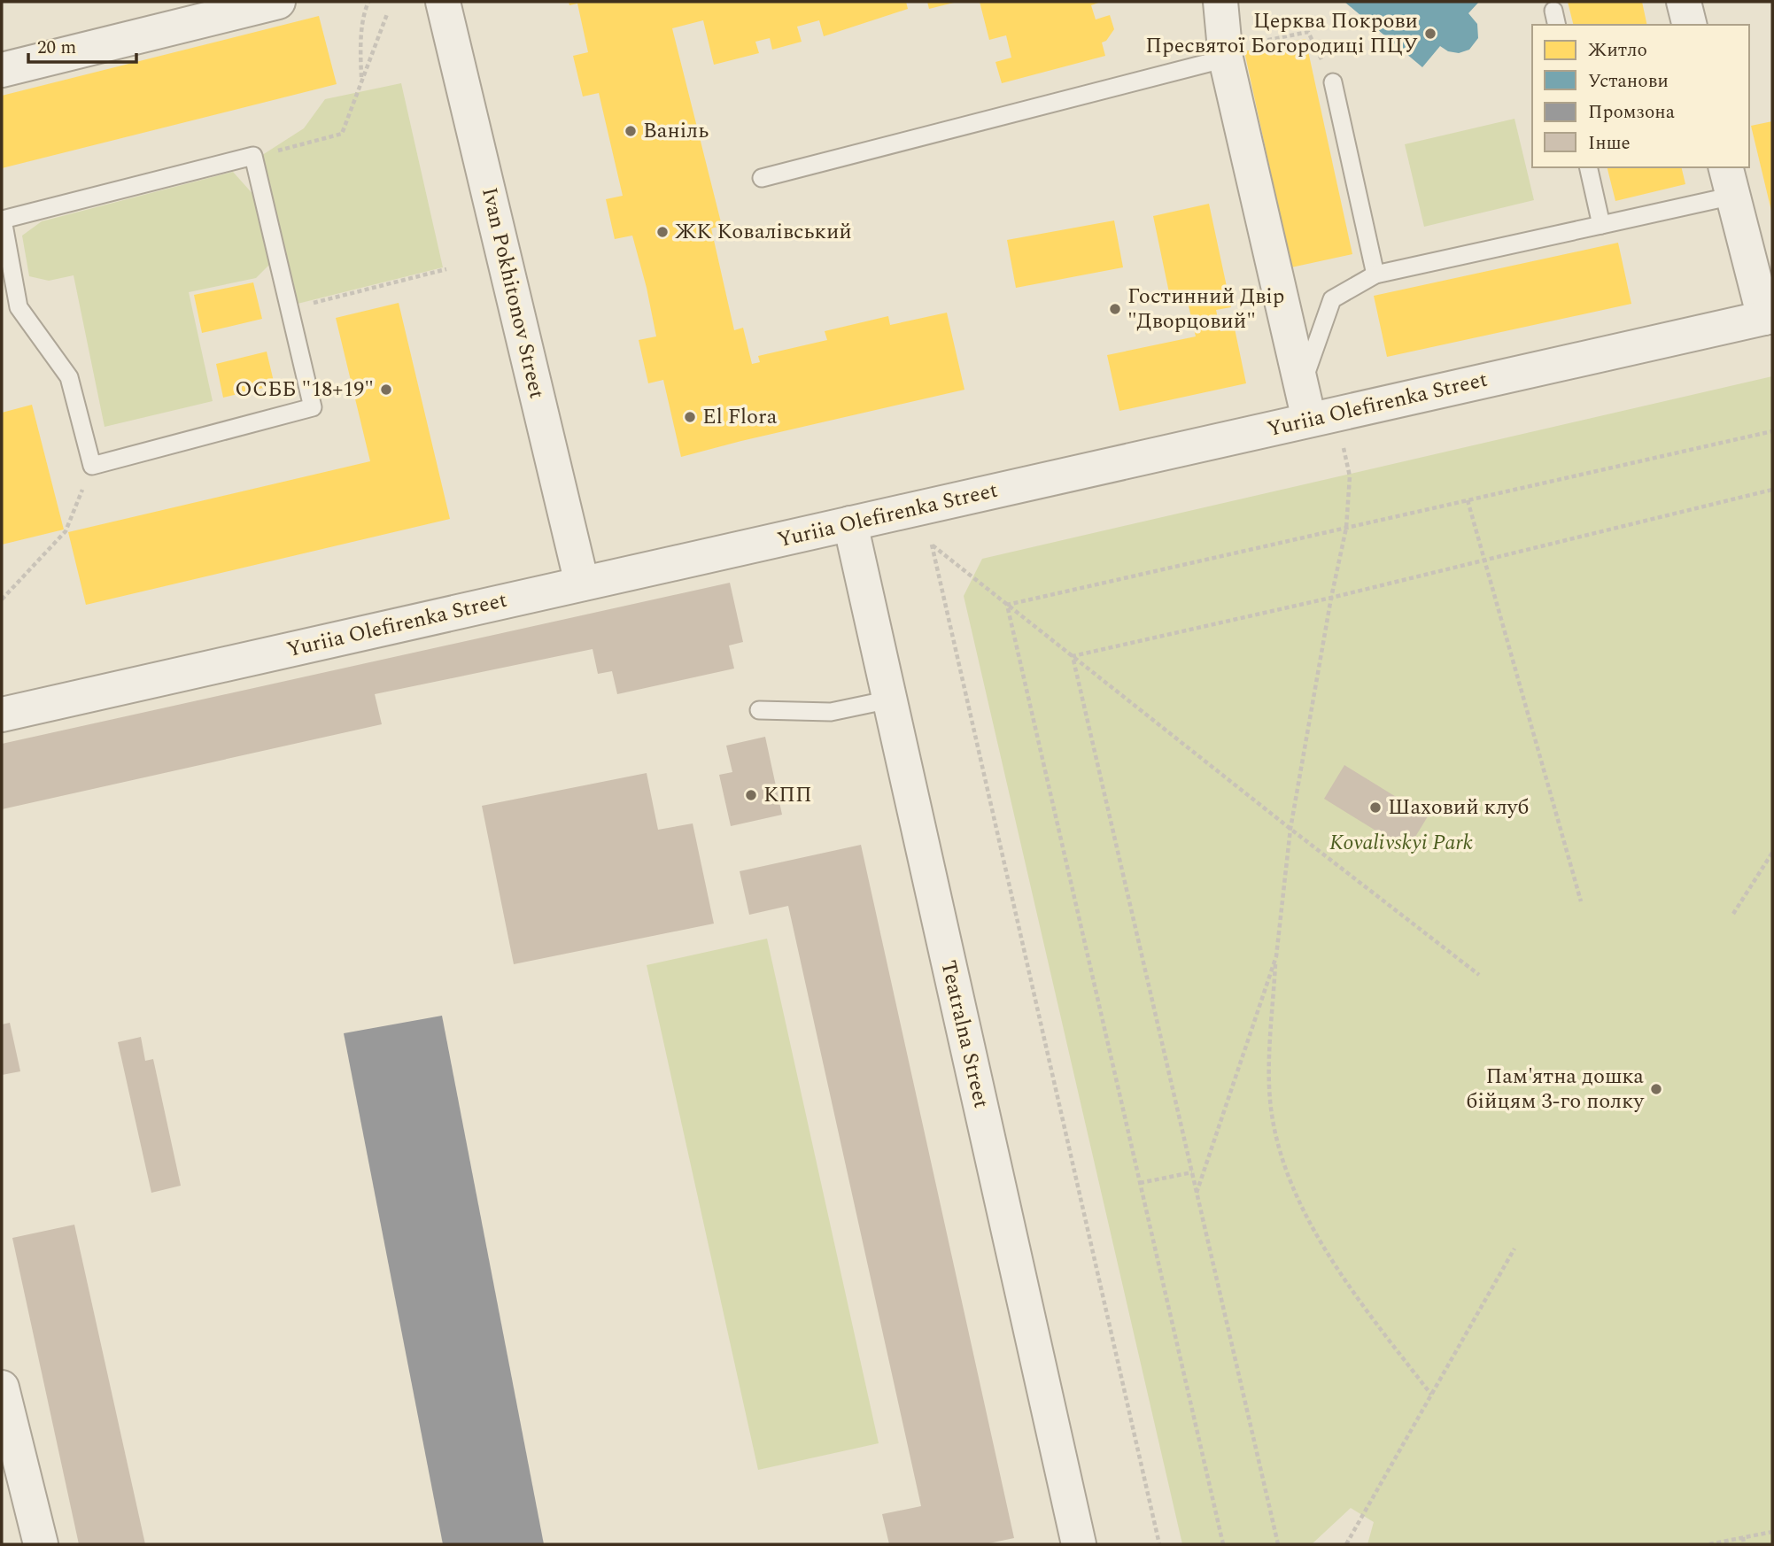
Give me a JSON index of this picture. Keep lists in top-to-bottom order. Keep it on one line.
{"streets":{"street":["Ivan Pokhitonov Street","Yuriia Olefirenka Street","Teatralna Street"]},"crossings":[["Ivan Pokhitonov Street","Yuriia Olefirenka Street"],["Yuriia Olefirenka Street","Teatralna Street"]],"parks":["Kovalivskyi Park"],"places":["Церква Покрови Пресвятої Богородиці ПЦУ","Ваніль","ЖК Ковалівський","Гостинний Двір \"Дворцовий\"","ОСББ \"18+19\"","El Flora","КПП","Шаховий клуб","Пам'ятна дошка бійцям 3-го полку"],"legend":["Житло","Установи","Промзона","Інше"],"scale_bar":"20 m"}
